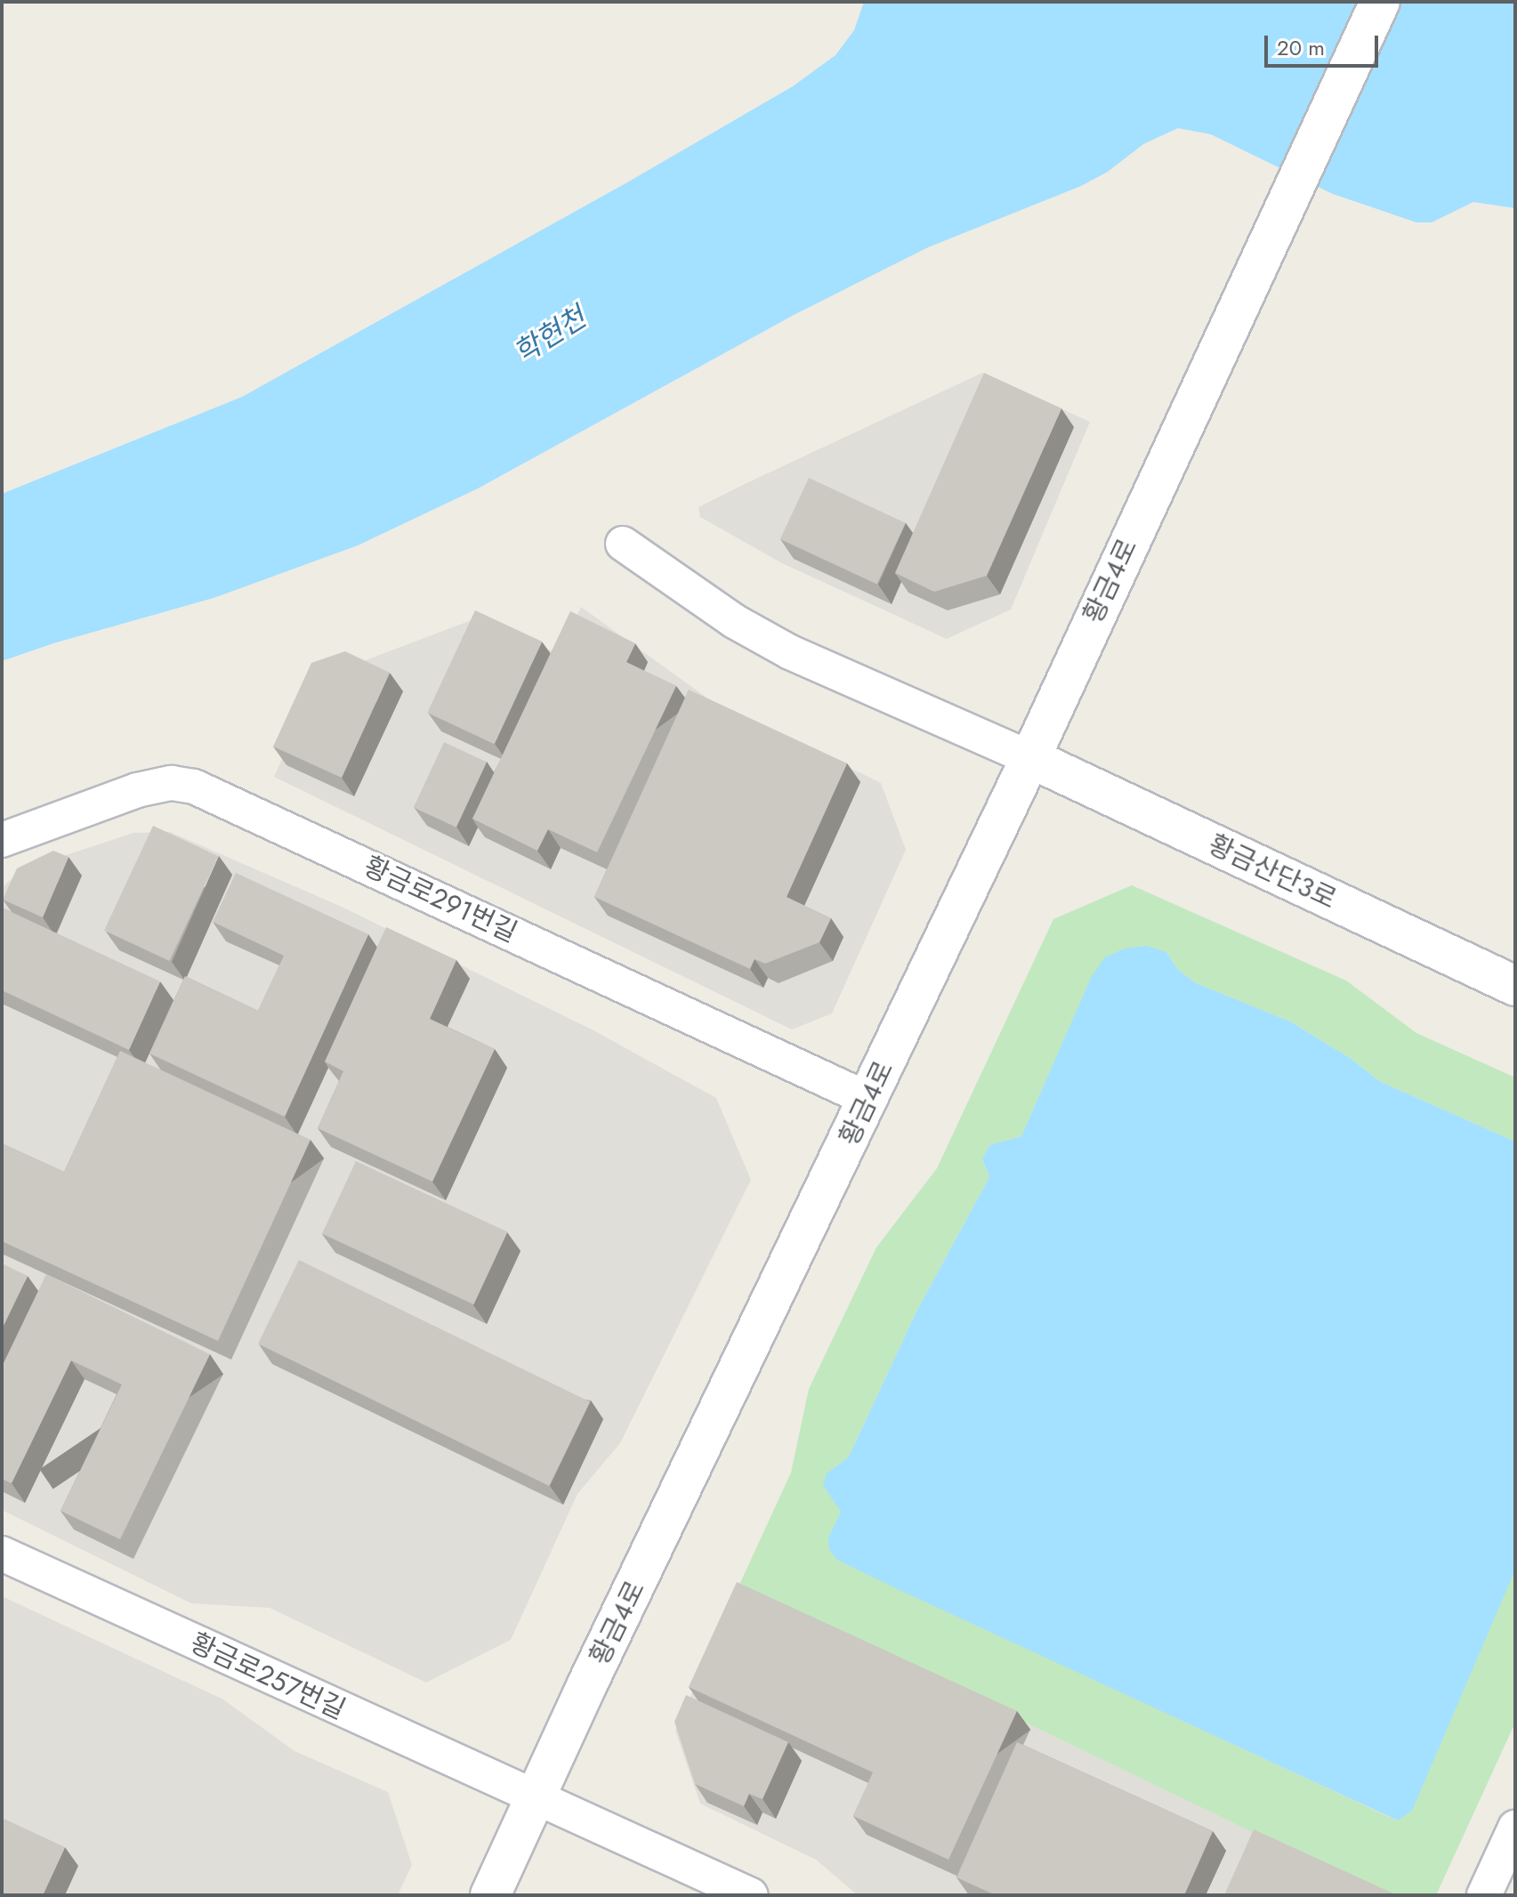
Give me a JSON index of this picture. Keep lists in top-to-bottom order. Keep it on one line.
{"streets":{"street":["황금4로","황금산단3로","황금로291번길","황금로257번길"]},"crossings":[["황금4로","황금산단3로"],["황금4로","황금로291번길"],["황금4로","황금로257번길"]],"water":["학현천"],"scale_bar":"20 m"}
